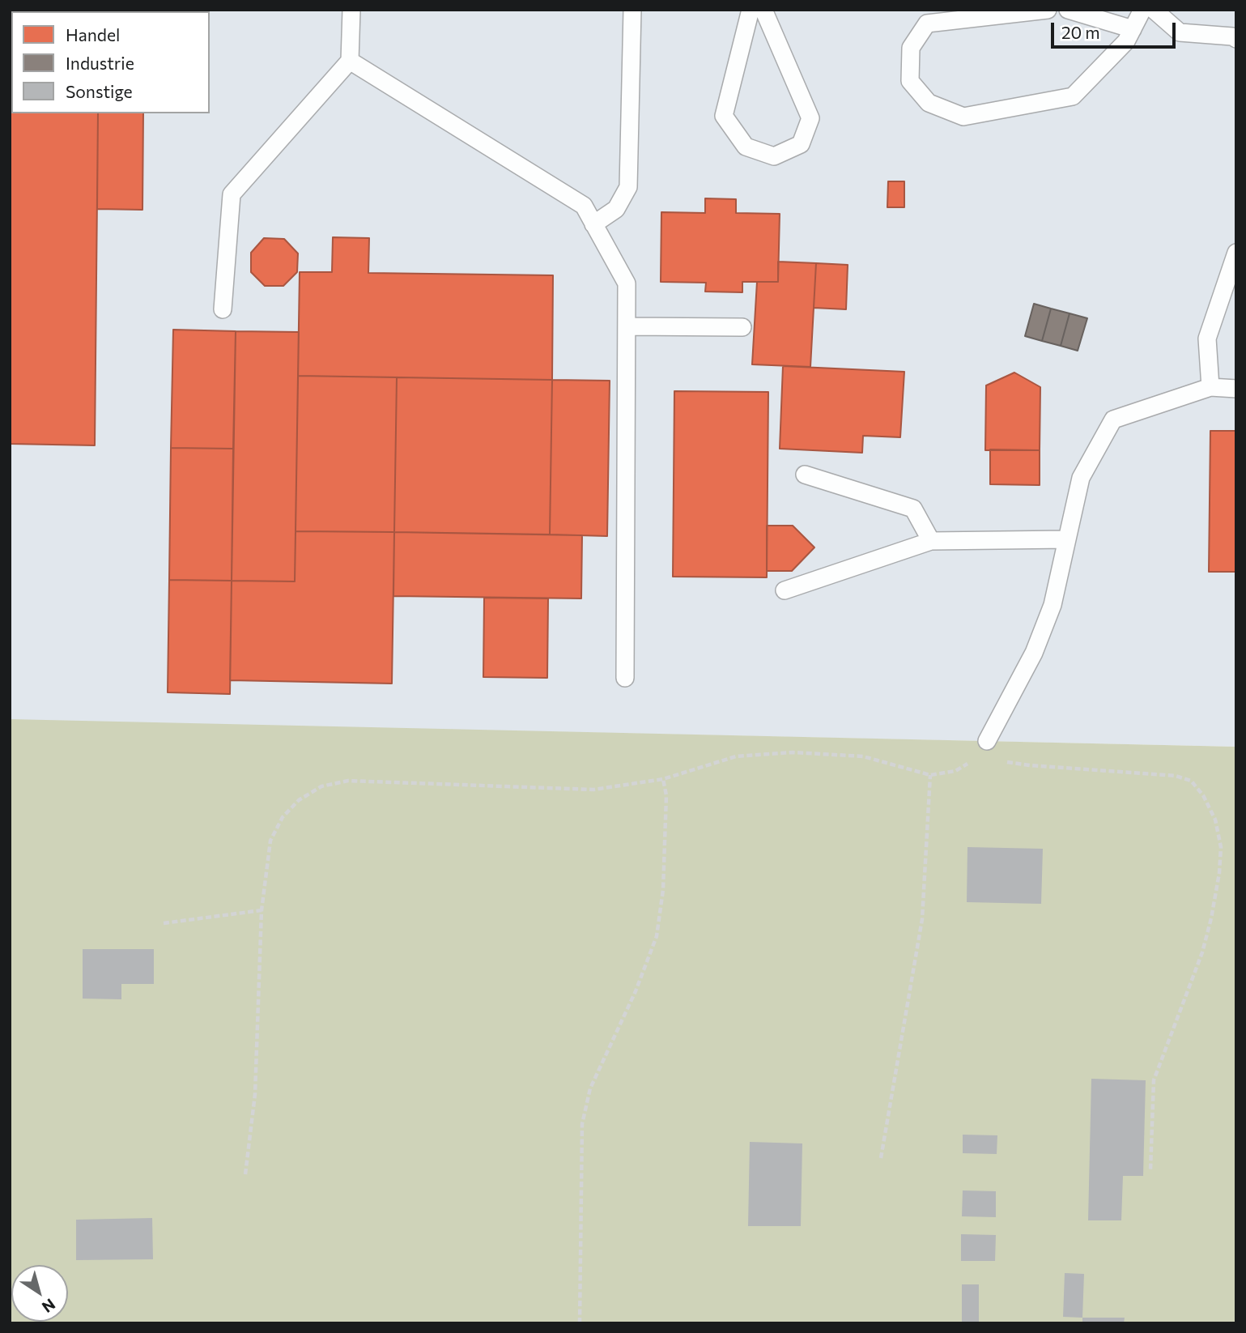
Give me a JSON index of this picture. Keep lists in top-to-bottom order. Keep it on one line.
{"legend":["Handel","Industrie","Sonstige"],"scale_bar":"20 m","north":"bottom right"}
